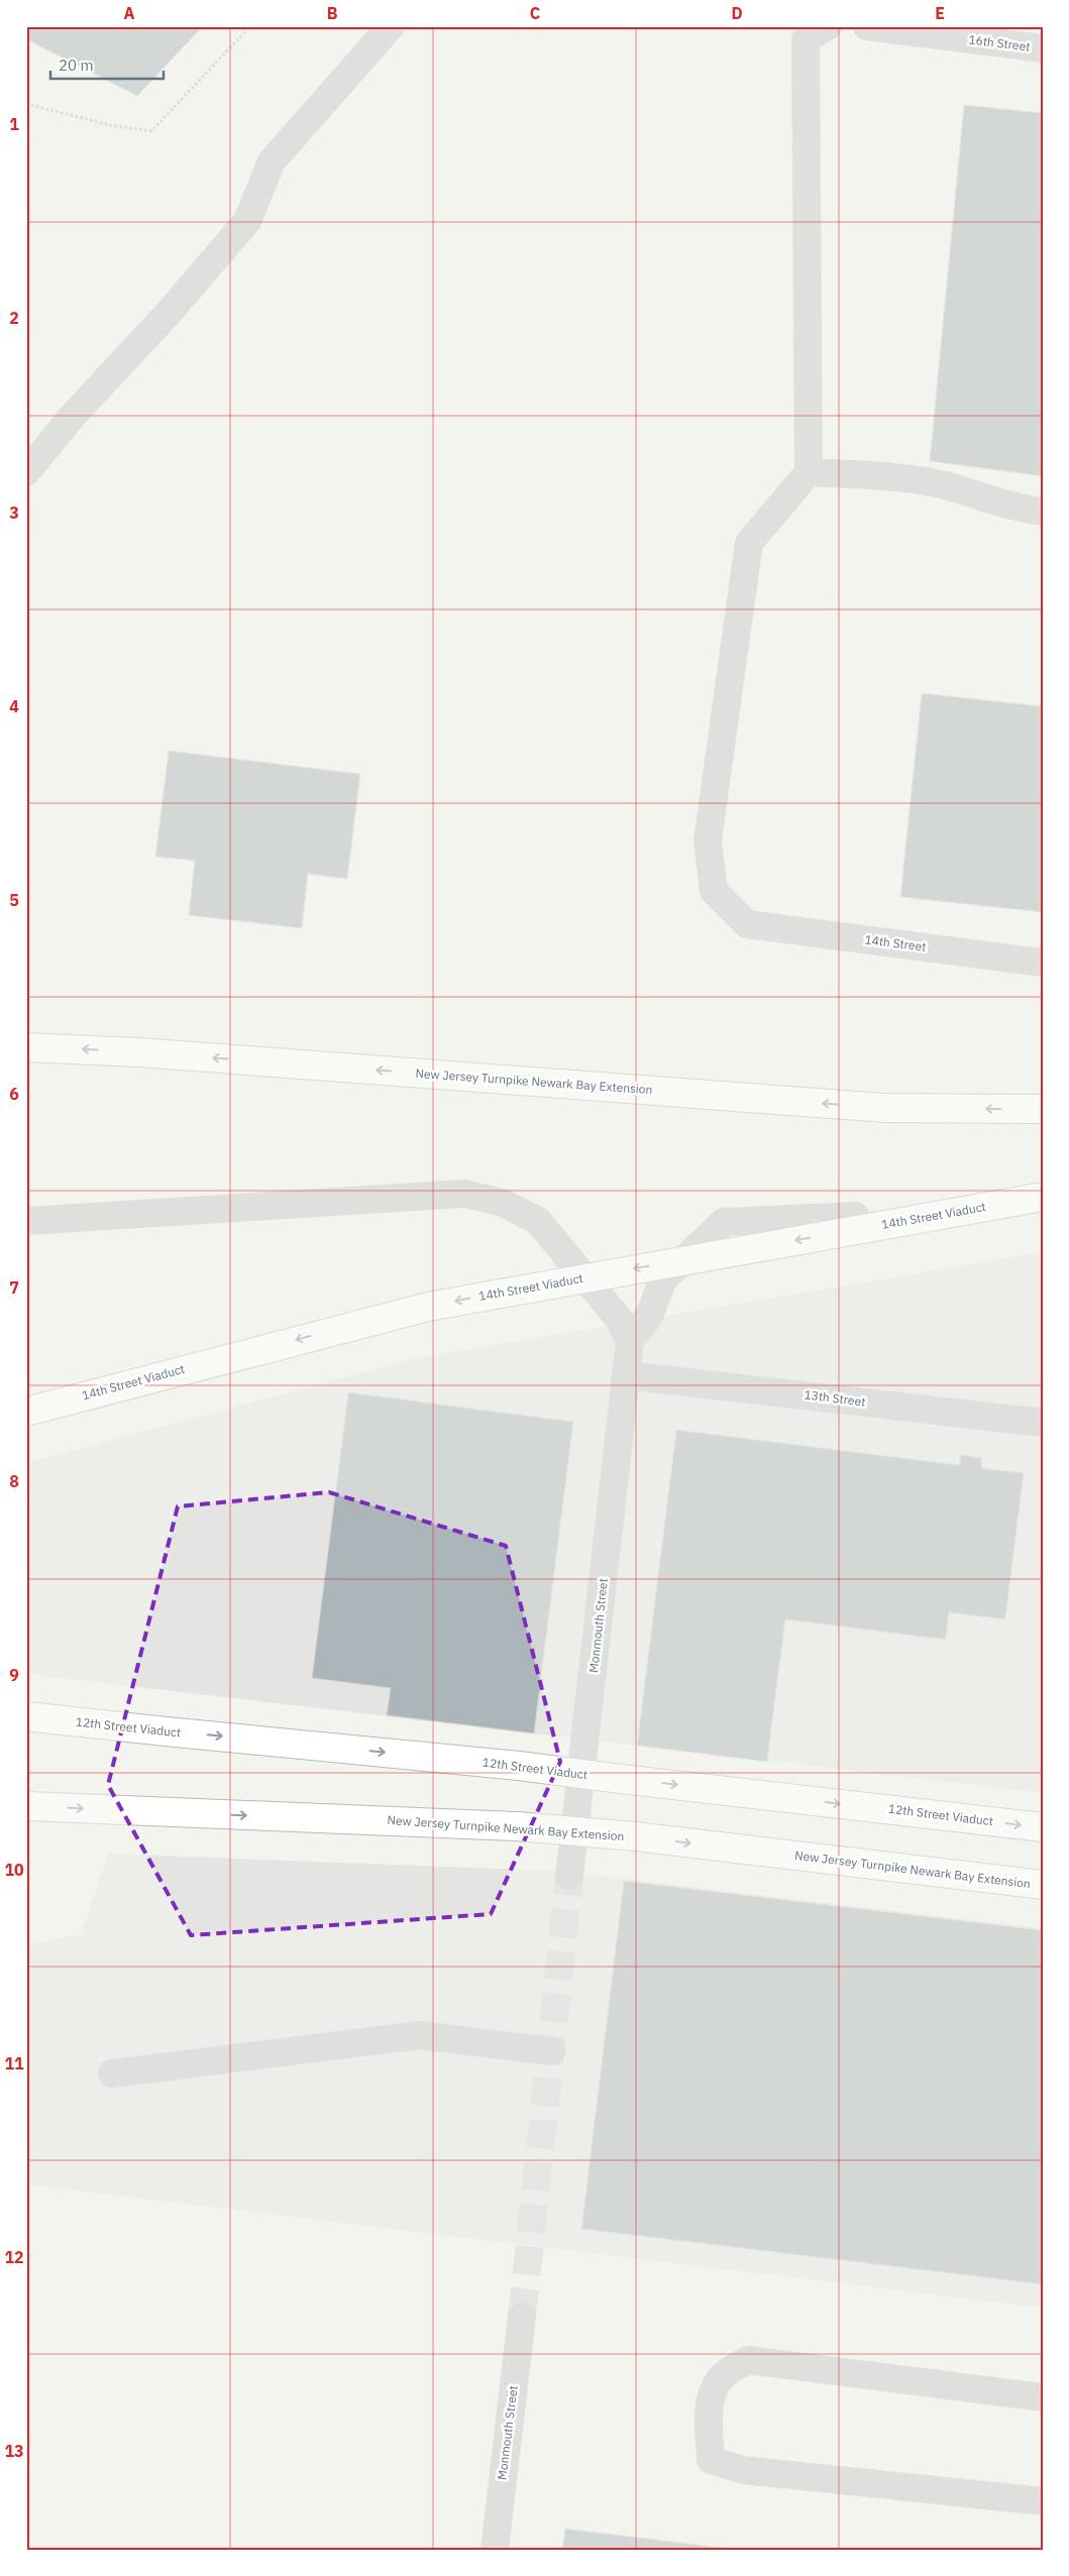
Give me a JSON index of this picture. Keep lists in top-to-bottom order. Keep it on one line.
{"streets":{"highway":["New Jersey Turnpike Newark Bay Extension","14th Street Viaduct","12th Street Viaduct"],"street":["16th Street","14th Street","13th Street","Monmouth Street"]},"crossings":[["13th Street","Monmouth Street"]],"one_way":["14th Street Viaduct","12th Street Viaduct"],"scale_bar":"20 m","grid":{"columns":["A","B","C","D","E"],"rows":["1","2","3","4","5","6","7","8","9","10","11","12","13"]}}
